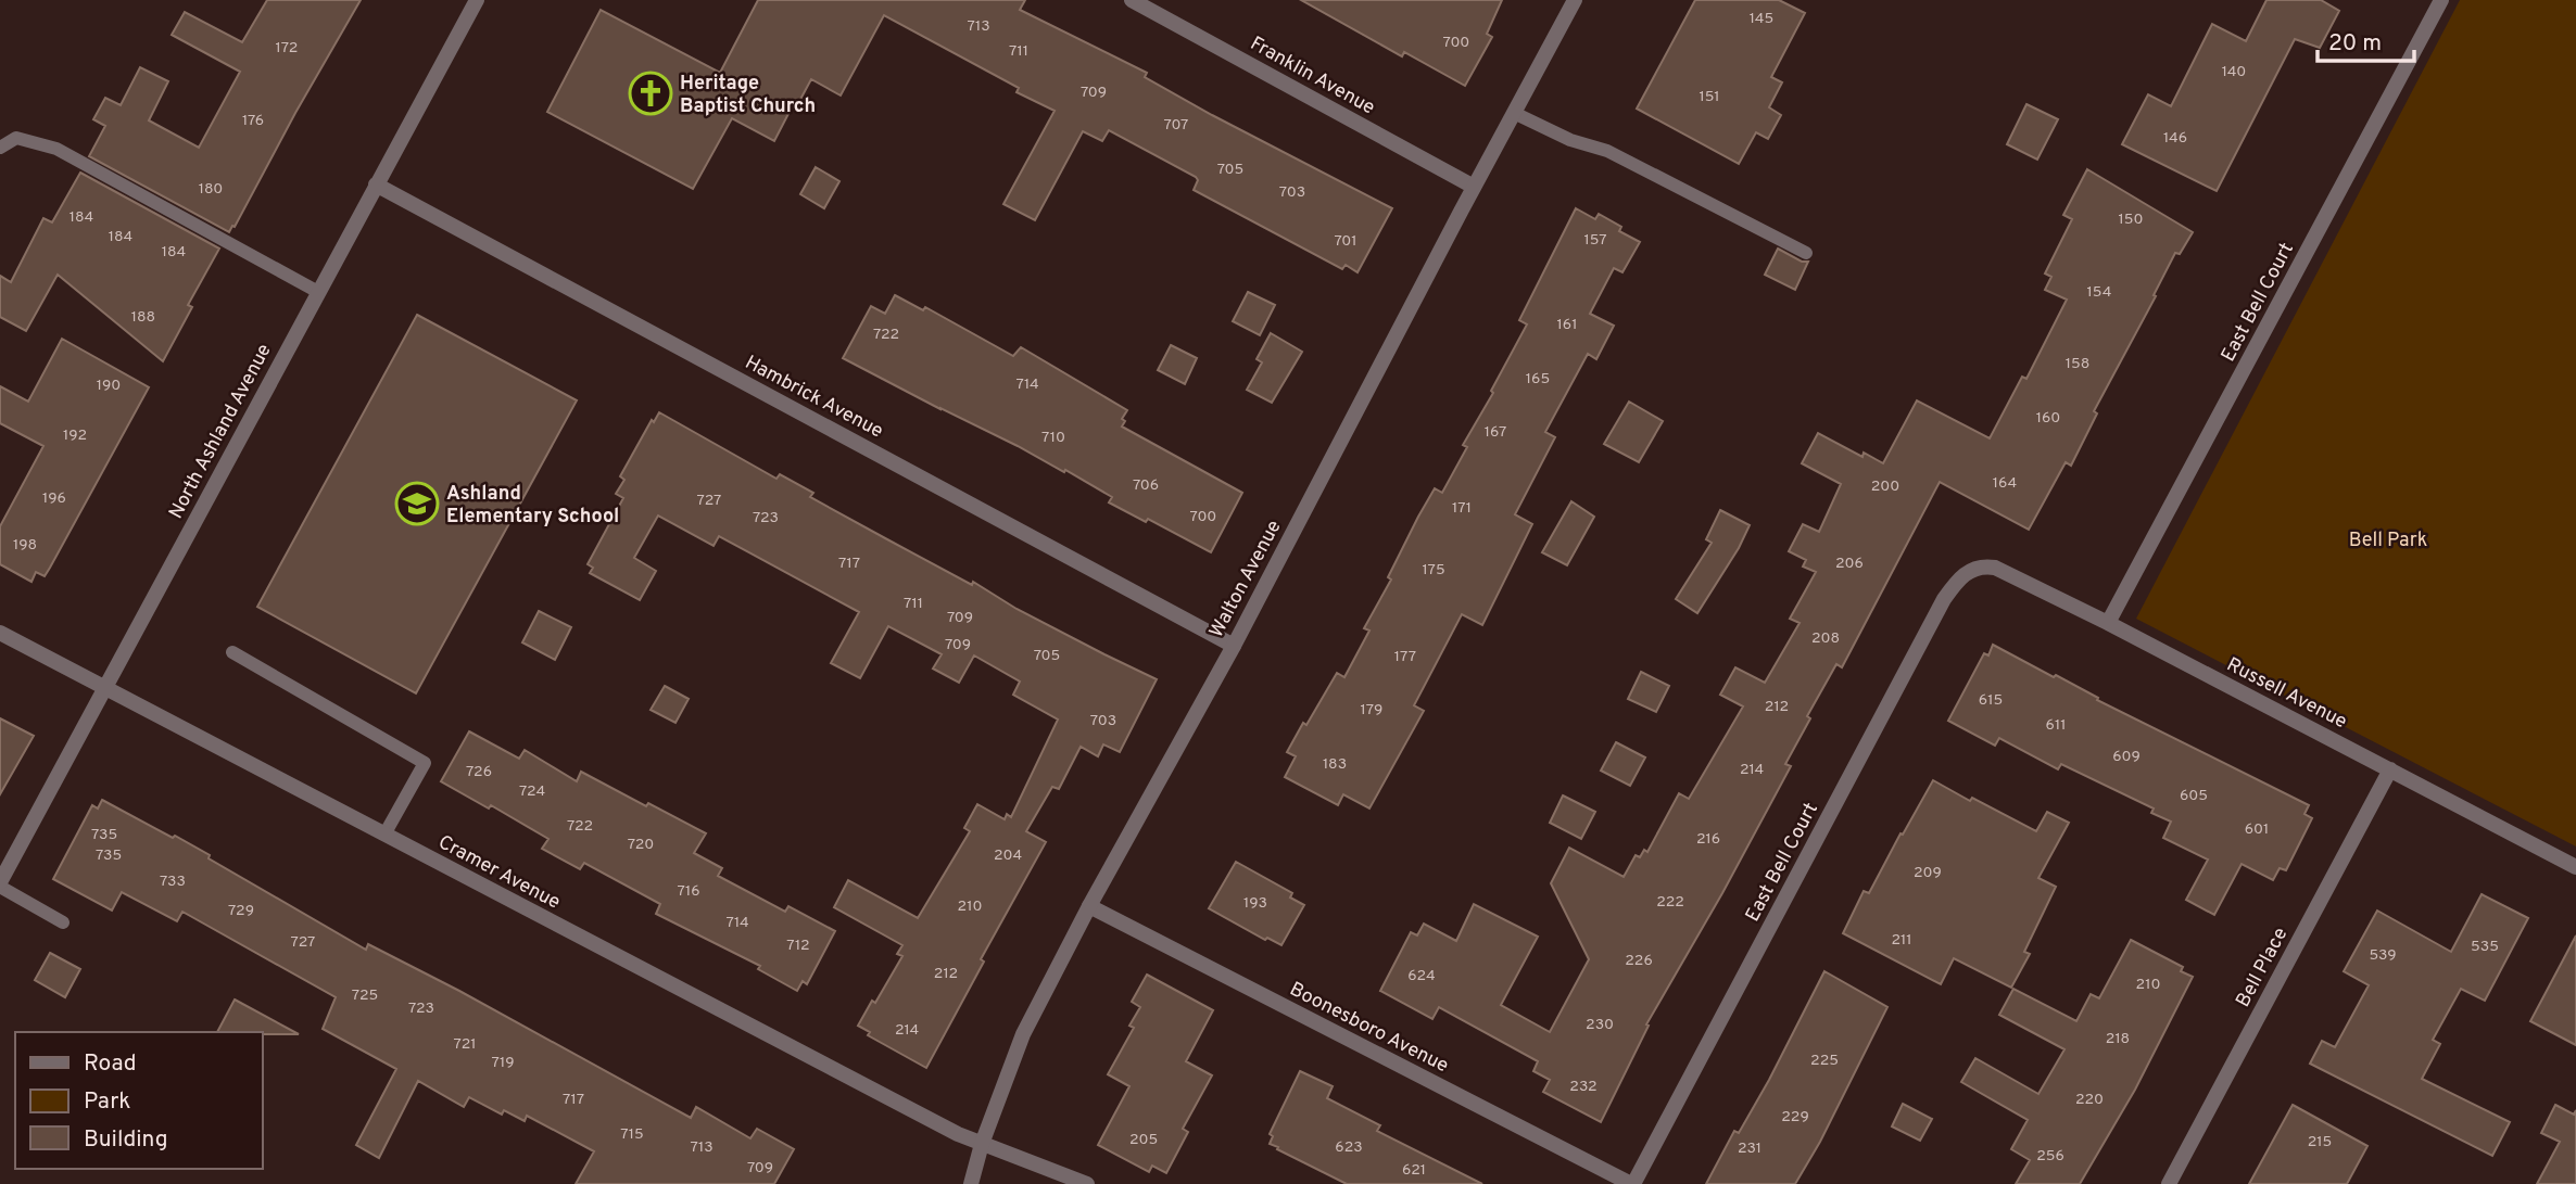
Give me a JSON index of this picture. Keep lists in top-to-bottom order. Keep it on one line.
{"streets":{"street":["Franklin Avenue","East Bell Court","Hambrick Avenue","North Ashland Avenue","Walton Avenue","Russell Avenue","Cramer Avenue","Bell Place","Boonesboro Avenue"]},"crossings":[["Franklin Avenue","Walton Avenue"],["East Bell Court","Russell Avenue"],["East Bell Court","Boonesboro Avenue"],["Hambrick Avenue","North Ashland Avenue"],["Hambrick Avenue","Walton Avenue"],["North Ashland Avenue","Cramer Avenue"],["Walton Avenue","Cramer Avenue"],["Walton Avenue","Boonesboro Avenue"],["Russell Avenue","Bell Place"]],"parks":["Bell Park"],"places":{"church":["Heritage Baptist Church"],"school or university":["Ashland Elementary School"]},"house_numbers":["145","713","700","172","711","140","709","151","176","707","146","705","180","703","184","150","184","157","701","184","154","188","161","722","158","165","714","190","160","167","192","710","164","706","200","196","727","171","700","723","198","717","206","175","711","709","208","709","705","177","615","212","179","703","611","609","183","214","726","724","605","722","601","735","216","720","735","204","209","733","716","222","193","210","729","714","211","727","712","535","539","226","212","624","210","725","723","230","214","218","721","225","719","232","717","220","229","715","205","215","713","623","231","256","709","621"],"legend":["Road","Park","Building"],"scale_bar":"20 m"}
